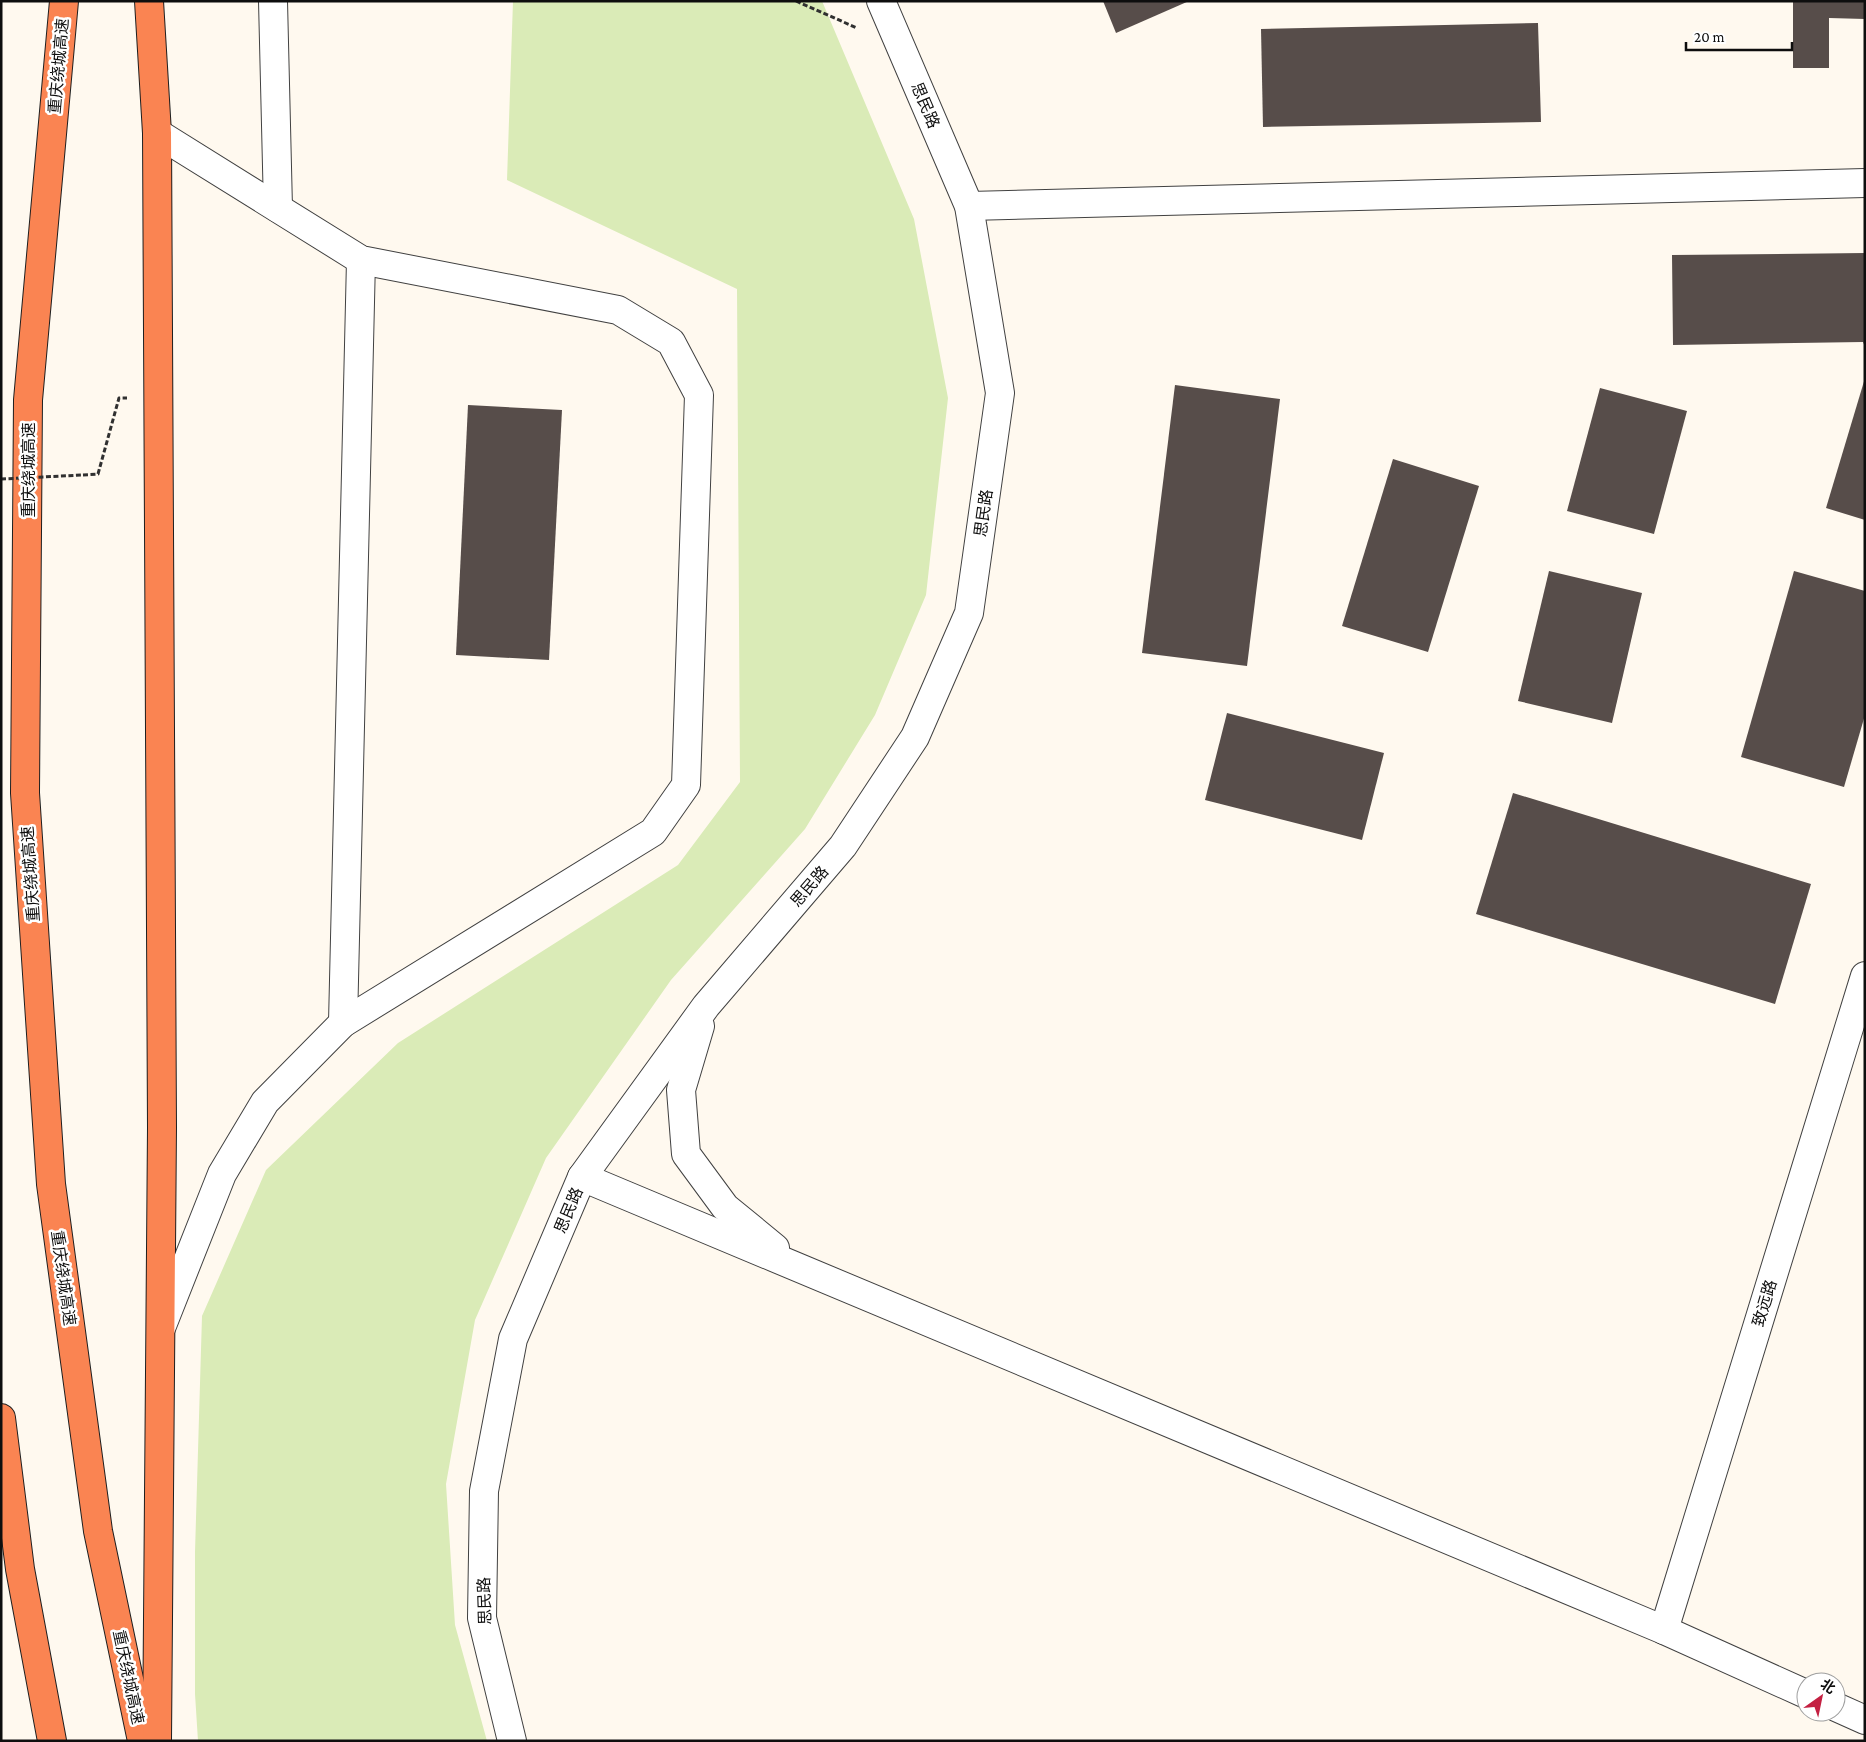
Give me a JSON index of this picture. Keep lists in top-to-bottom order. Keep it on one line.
{"streets":{"highway":["重庆绕城高速"],"street":["思民路","致远路"]},"scale_bar":"20 m","north":"top right"}
